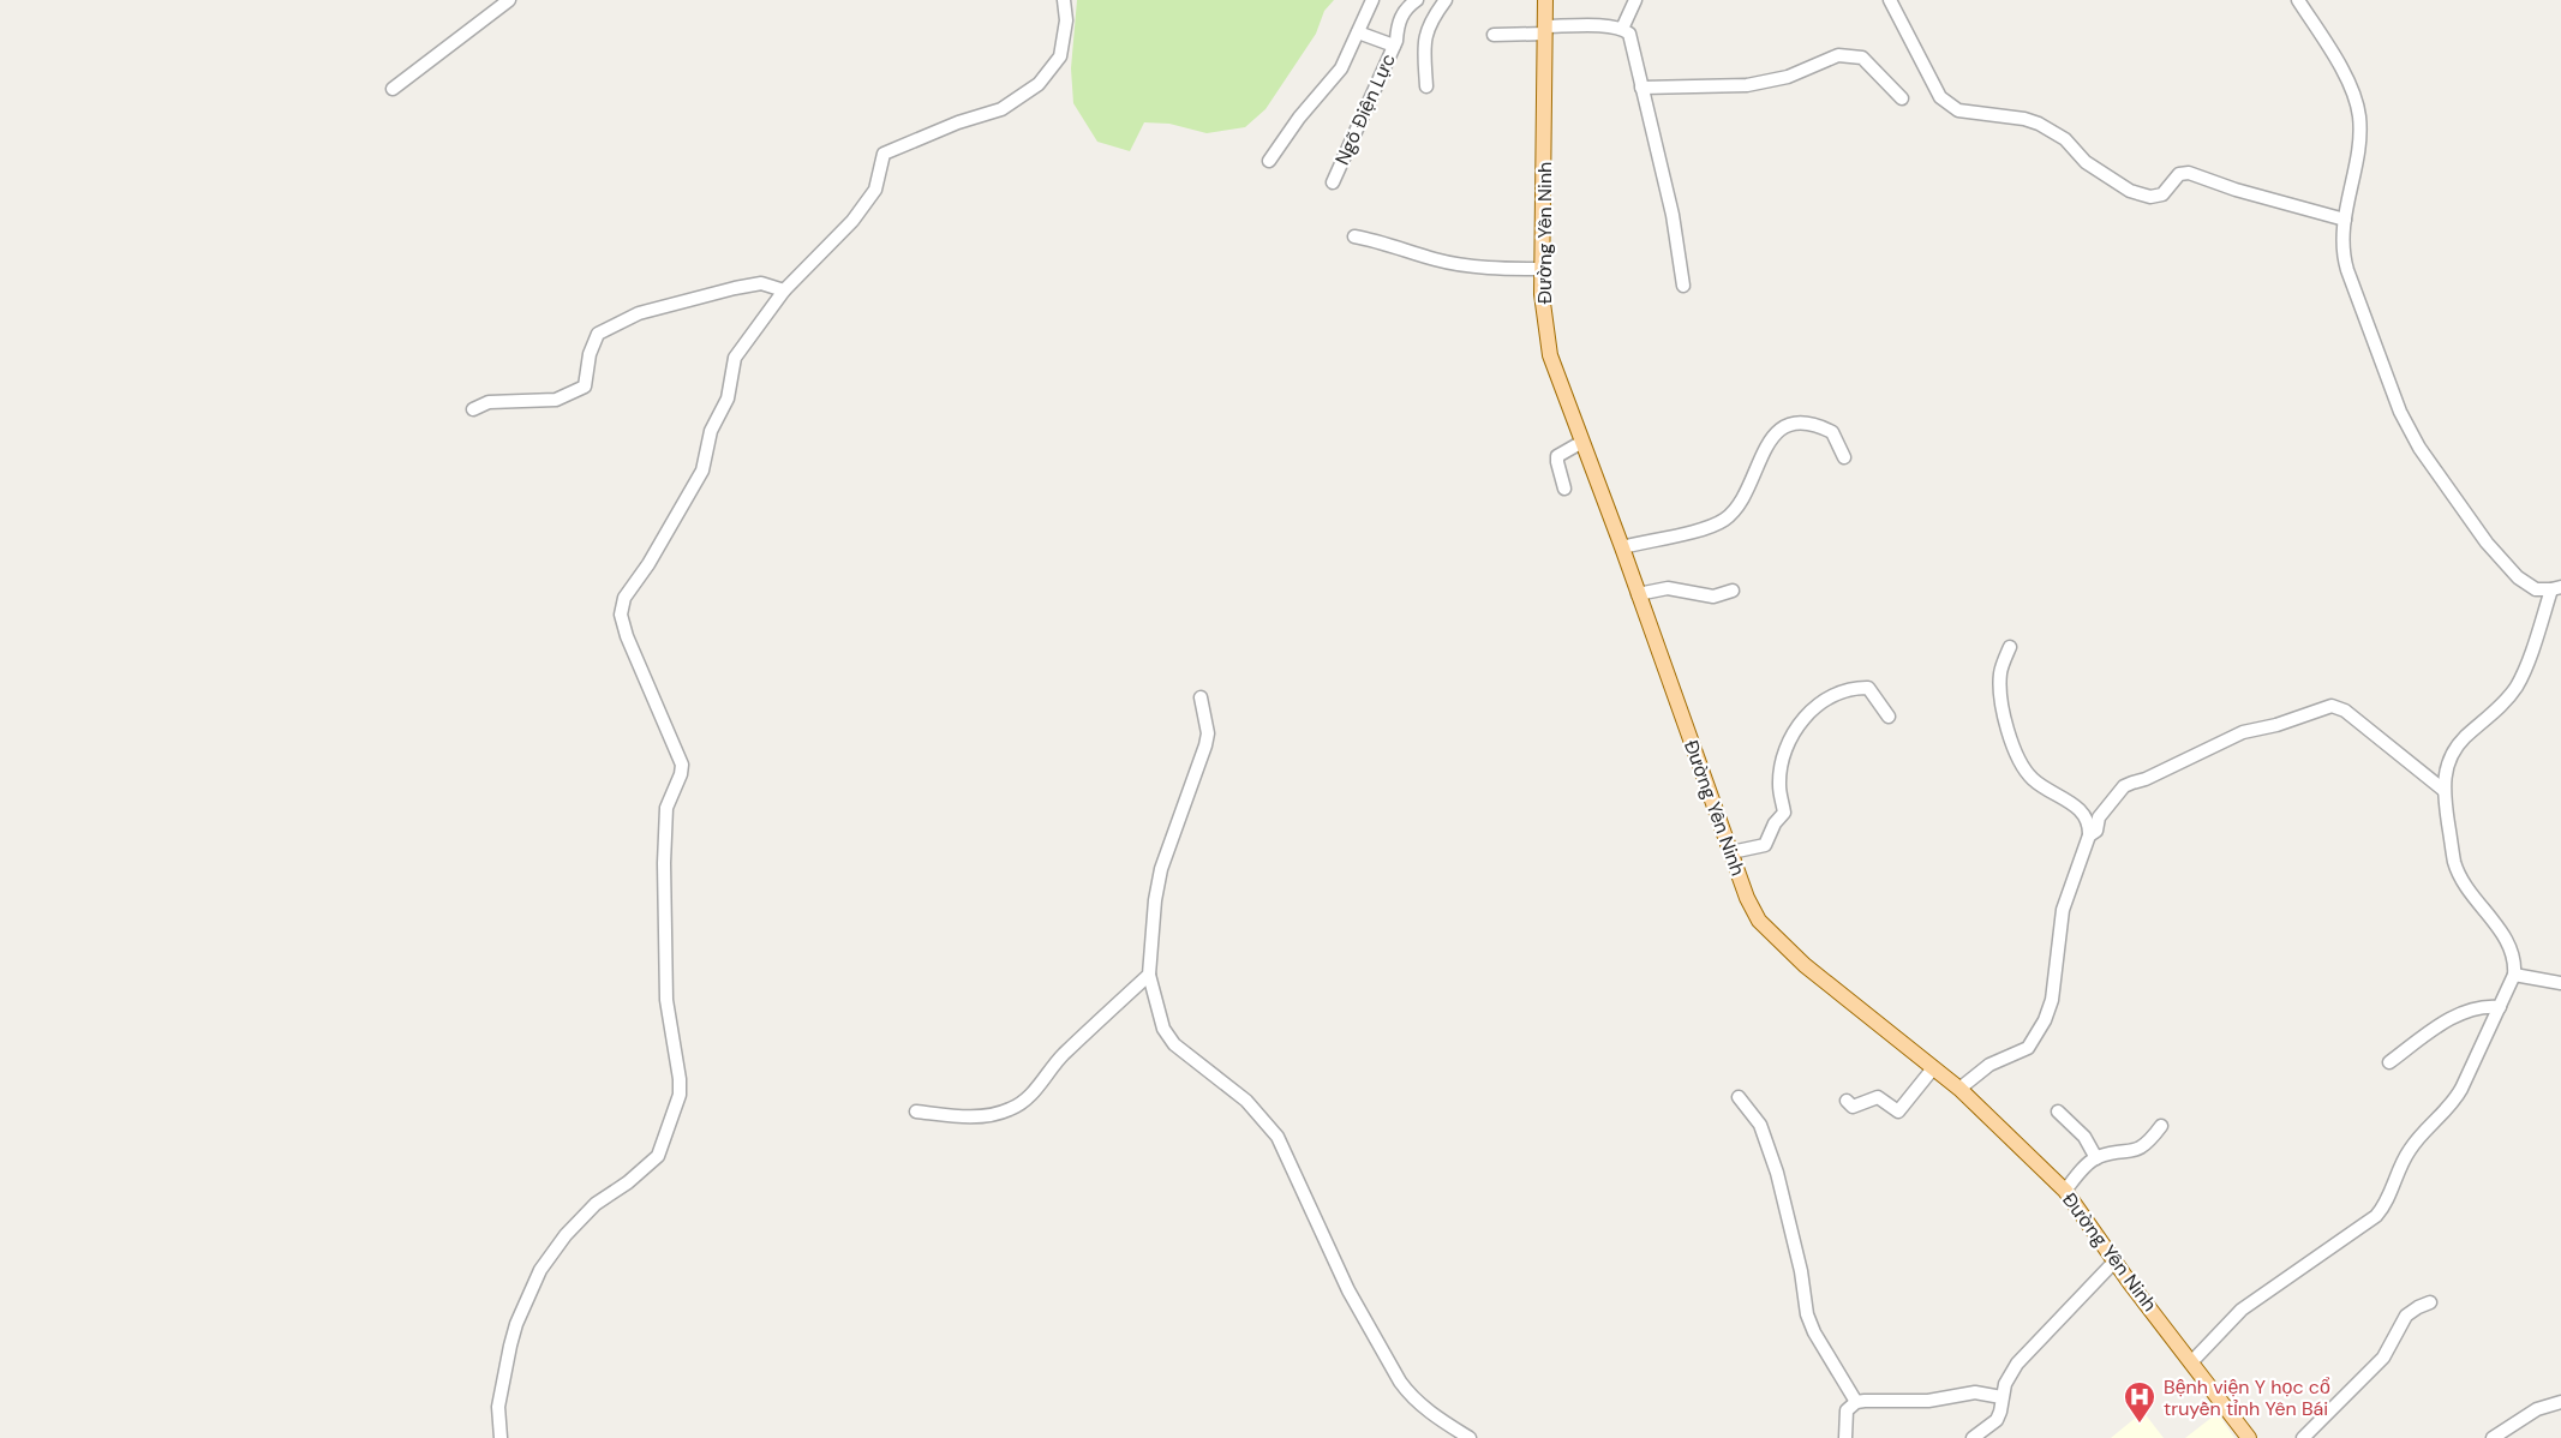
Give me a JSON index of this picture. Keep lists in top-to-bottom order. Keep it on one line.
{"streets":{"main road":["Đường Yên Ninh"],"street":["Ngõ Điện Lực"]},"places":{"hospital":["Bệnh viện Y học cổ truyền tỉnh Yên Bái"]}}
